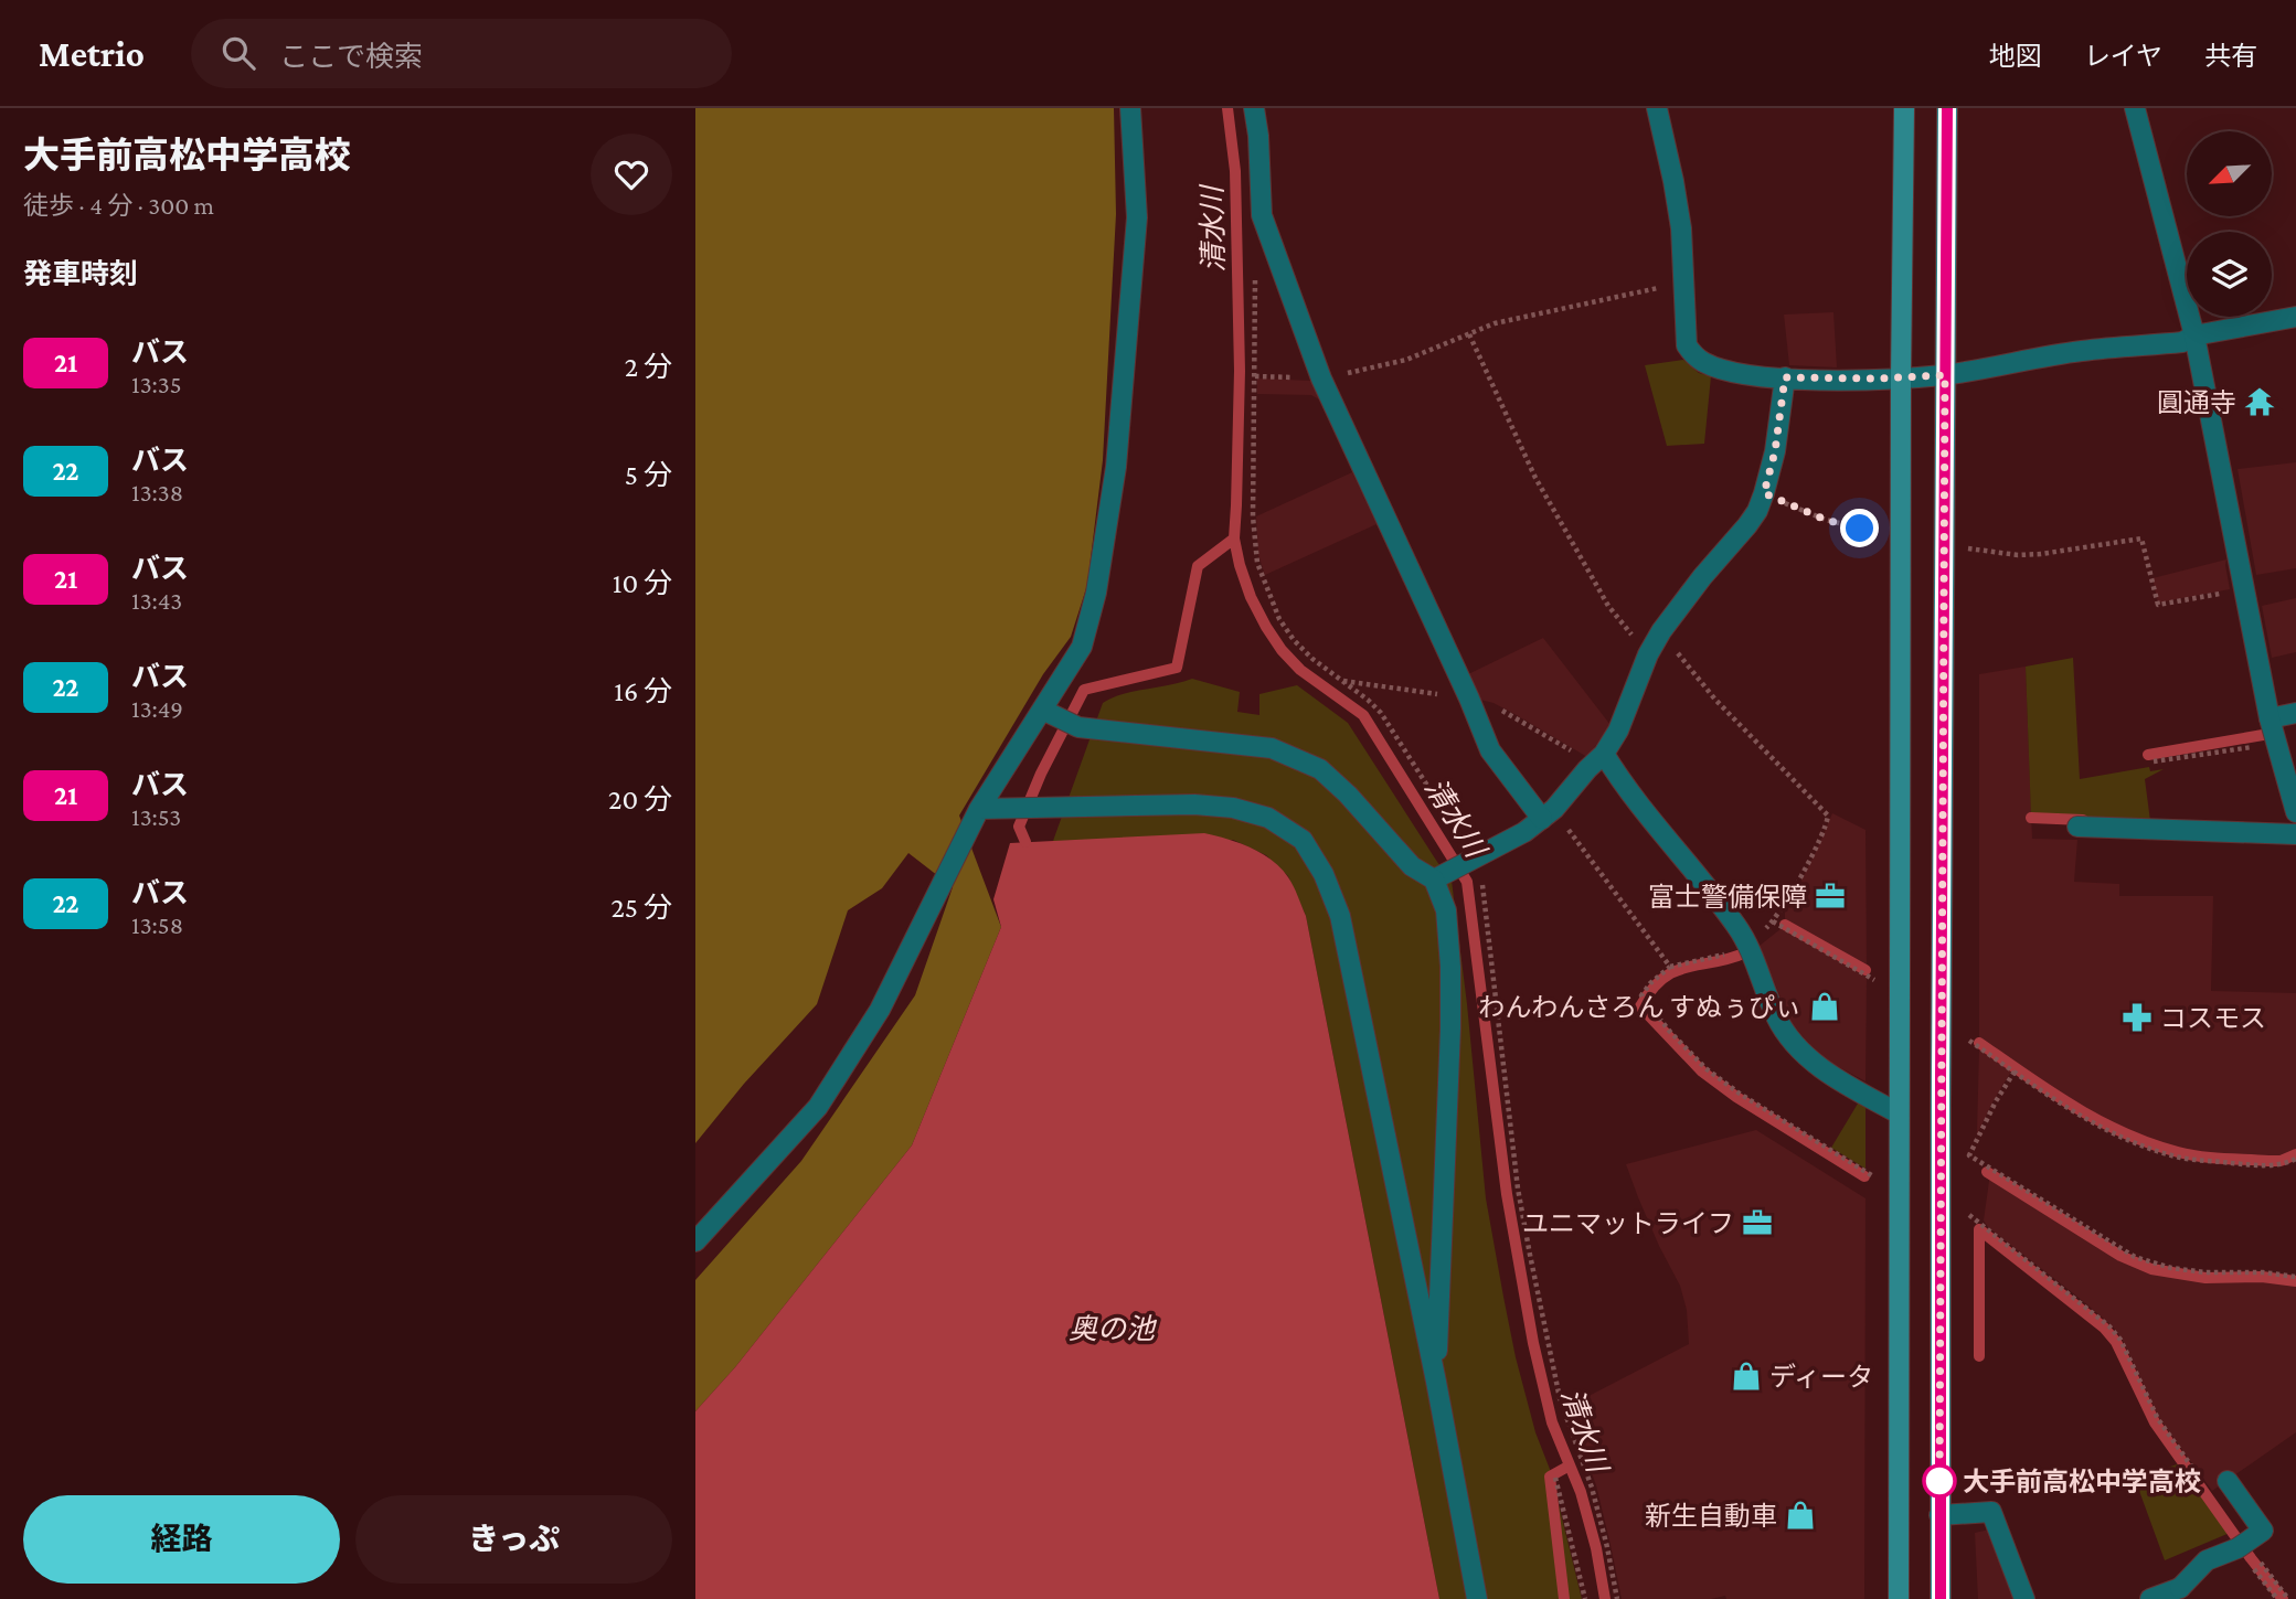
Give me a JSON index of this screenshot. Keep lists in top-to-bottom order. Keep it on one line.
{"water":["清水川","奥の池"],"places":{"temple":["圓通寺"],"office":["富士警備保障","ユニマットライフ"],"shop":["わんわんさろん すぬぅぴぃ","ディータ","新生自動車"],"pharmacy":["コスモス"],"other":["大手前高松中学高校"]},"lines":["bus line 21"],"north":"bottom left","page":{"header":"Metrio","search":"ここで検索","nav":["地図","レイヤ","共有"],"heading":[["大手前高松中学高校","徒歩 · 4 分 · 300 m"],"発車時刻"],"list":[{"mark":"21","name":"バス","note":"13:35","value":"2 分"},{"mark":"22","name":"バス","note":"13:38","value":"5 分"},{"mark":"21","name":"バス","note":"13:43","value":"10 分"},{"mark":"22","name":"バス","note":"13:49","value":"16 分"},{"mark":"21","name":"バス","note":"13:53","value":"20 分"},{"mark":"22","name":"バス","note":"13:58","value":"25 分"}],"buttons":["経路","きっぷ"]}}
